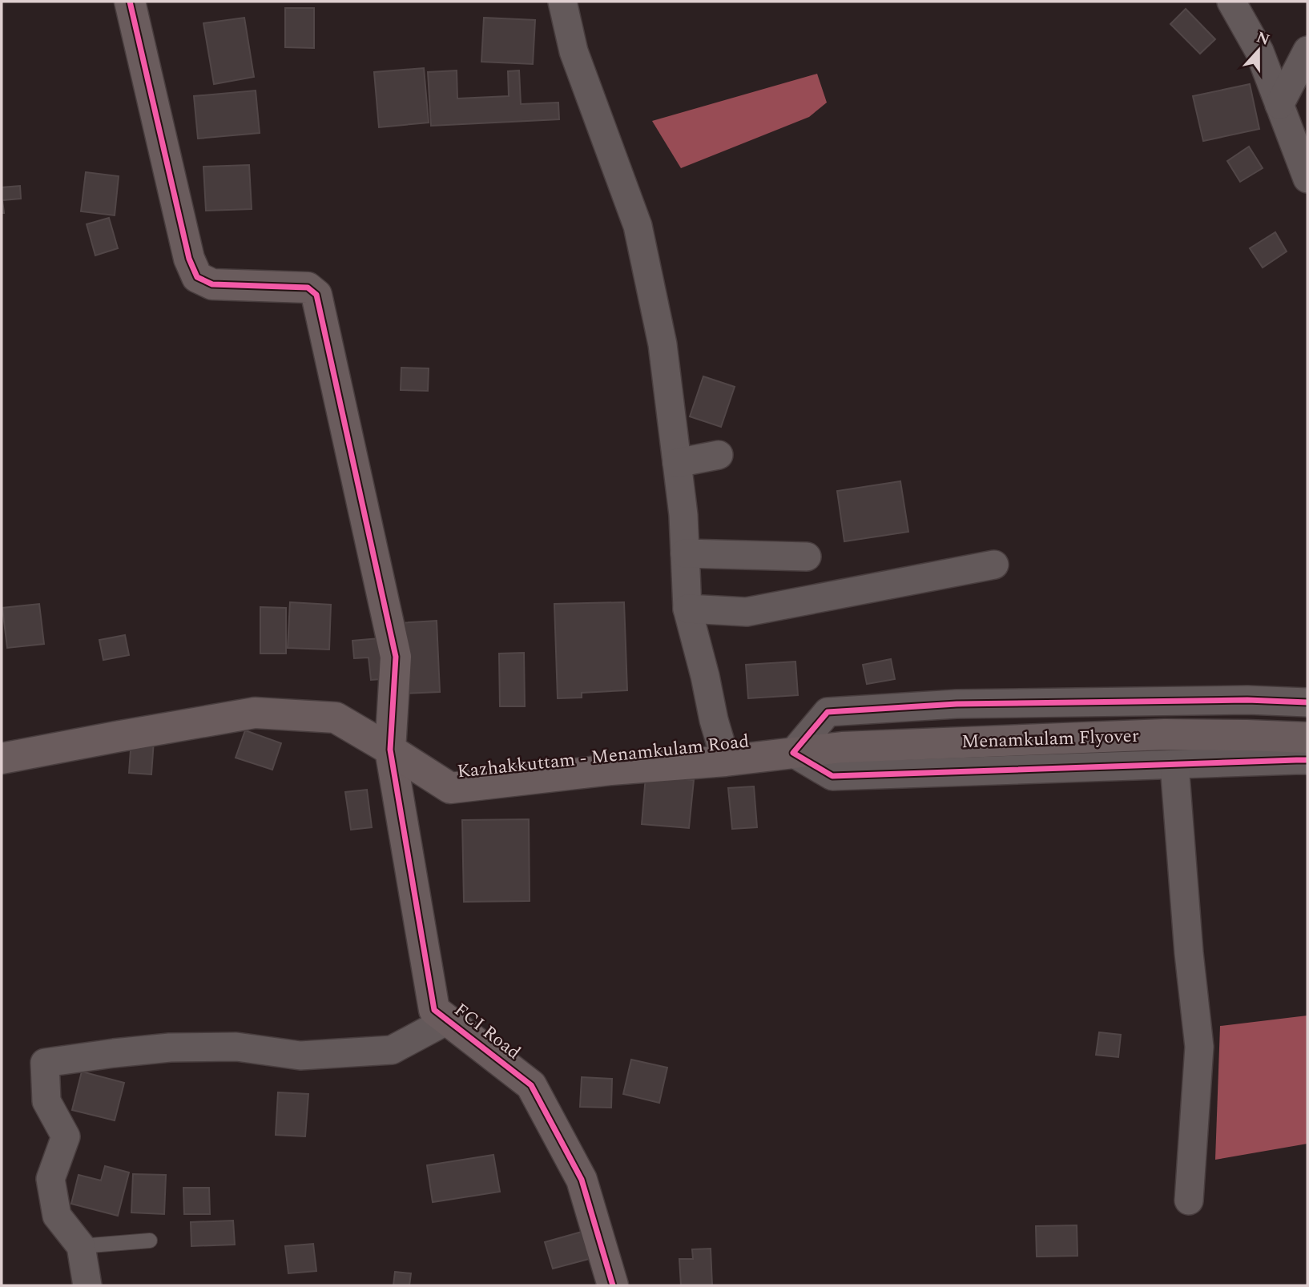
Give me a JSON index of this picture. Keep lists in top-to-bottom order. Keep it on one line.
{"streets":{"street":["Menamkulam Flyover","Kazhakkuttam - Menamkulam Road","FCI Road"]},"crossings":[["Menamkulam Flyover","Kazhakkuttam - Menamkulam Road"],["Kazhakkuttam - Menamkulam Road","FCI Road"]],"north":"top"}
